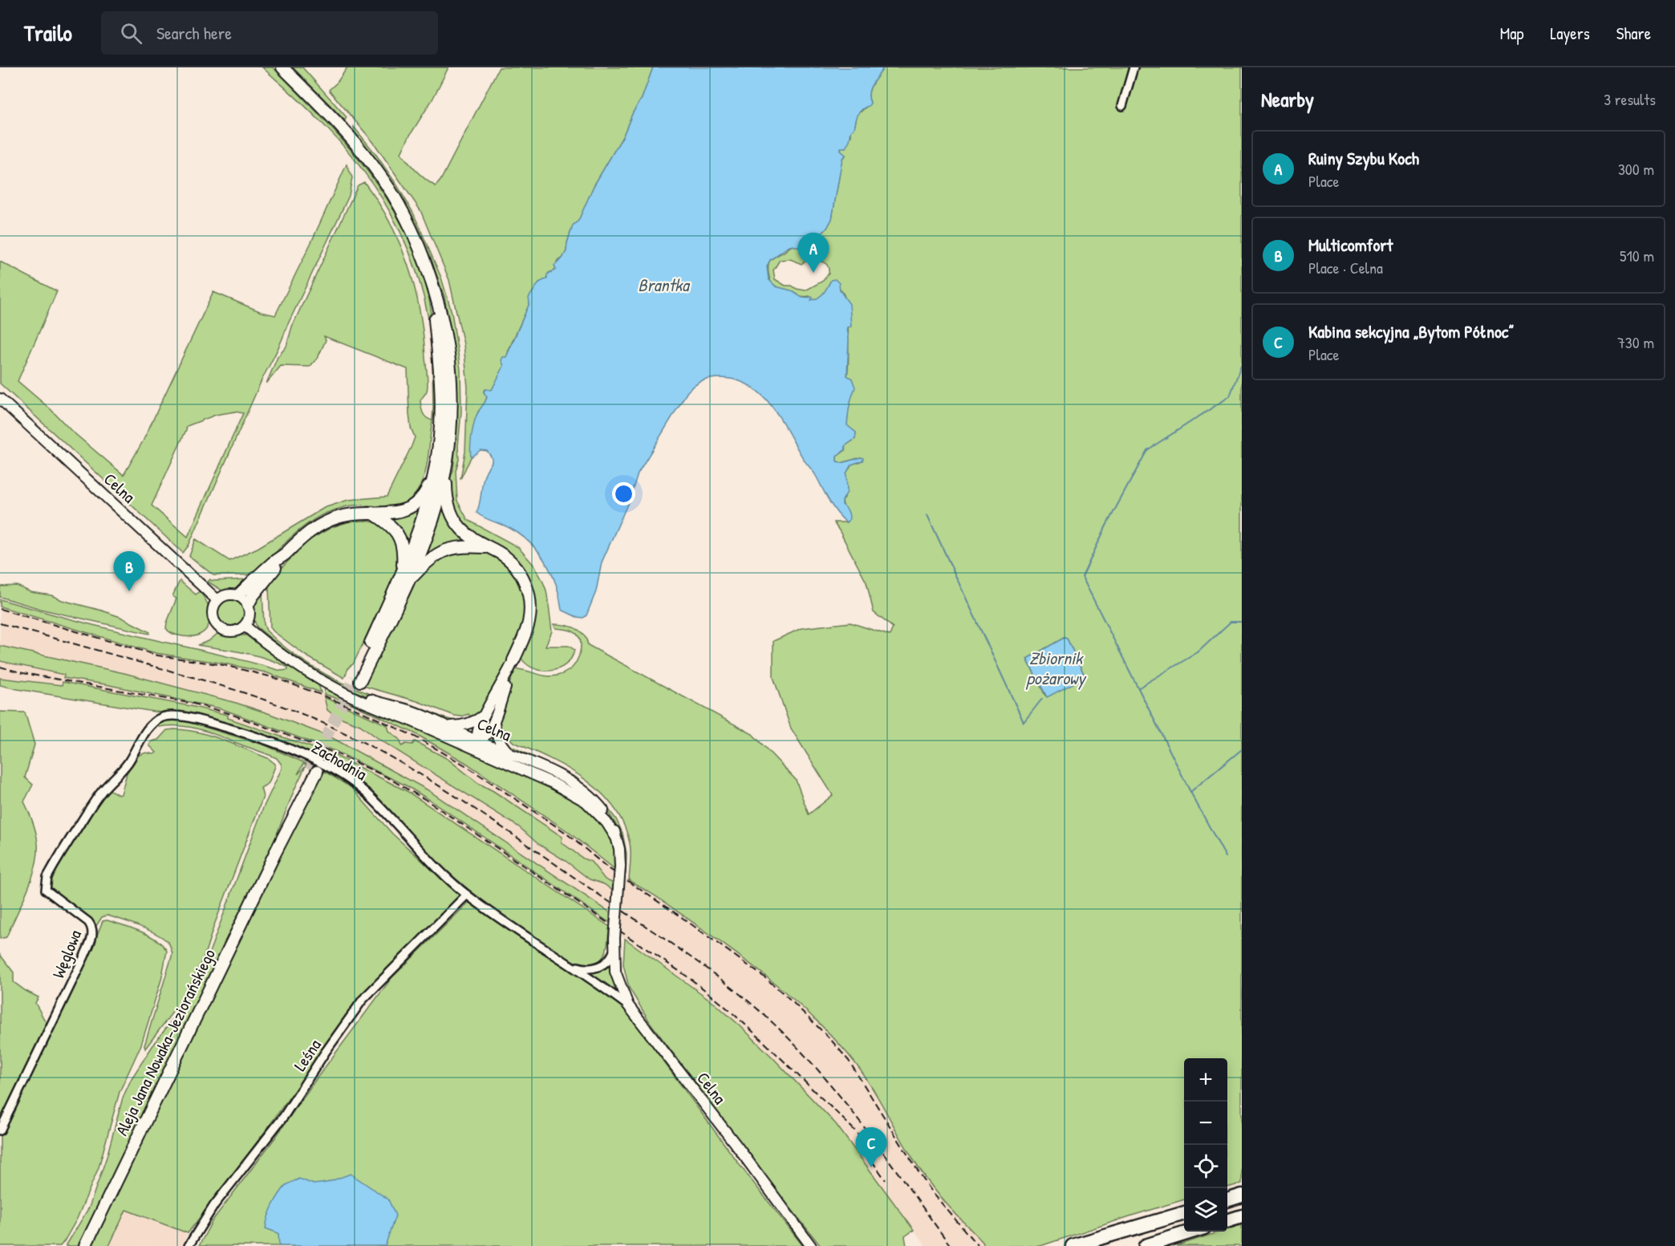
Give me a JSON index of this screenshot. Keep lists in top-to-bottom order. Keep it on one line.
{"streets":{"main road":["Aleja Jana Nowaka-Jeziorańskiego"],"street":["Celna","Zachodnia","Węglowa","Leśna"]},"crossings":[["Zachodnia","Węglowa"],["Zachodnia","Leśna"]],"water":["Brantka","Zbiornik pożarowy"],"page":{"header":"Trailo","search":"Search here","nav":["Map","Layers","Share"],"heading":["Nearby","3 results"],"list":[{"mark":"A","name":"Ruiny Szybu Koch","note":"Place","value":"300 m"},{"mark":"B","name":"Multicomfort","note":"Place · Celna","value":"510 m"},{"mark":"C","name":"Kabina sekcyjna „Bytom Północ”","note":"Place","value":"730 m"}],"pins":["A","B","C"],"map_buttons":["+","−"]}}
